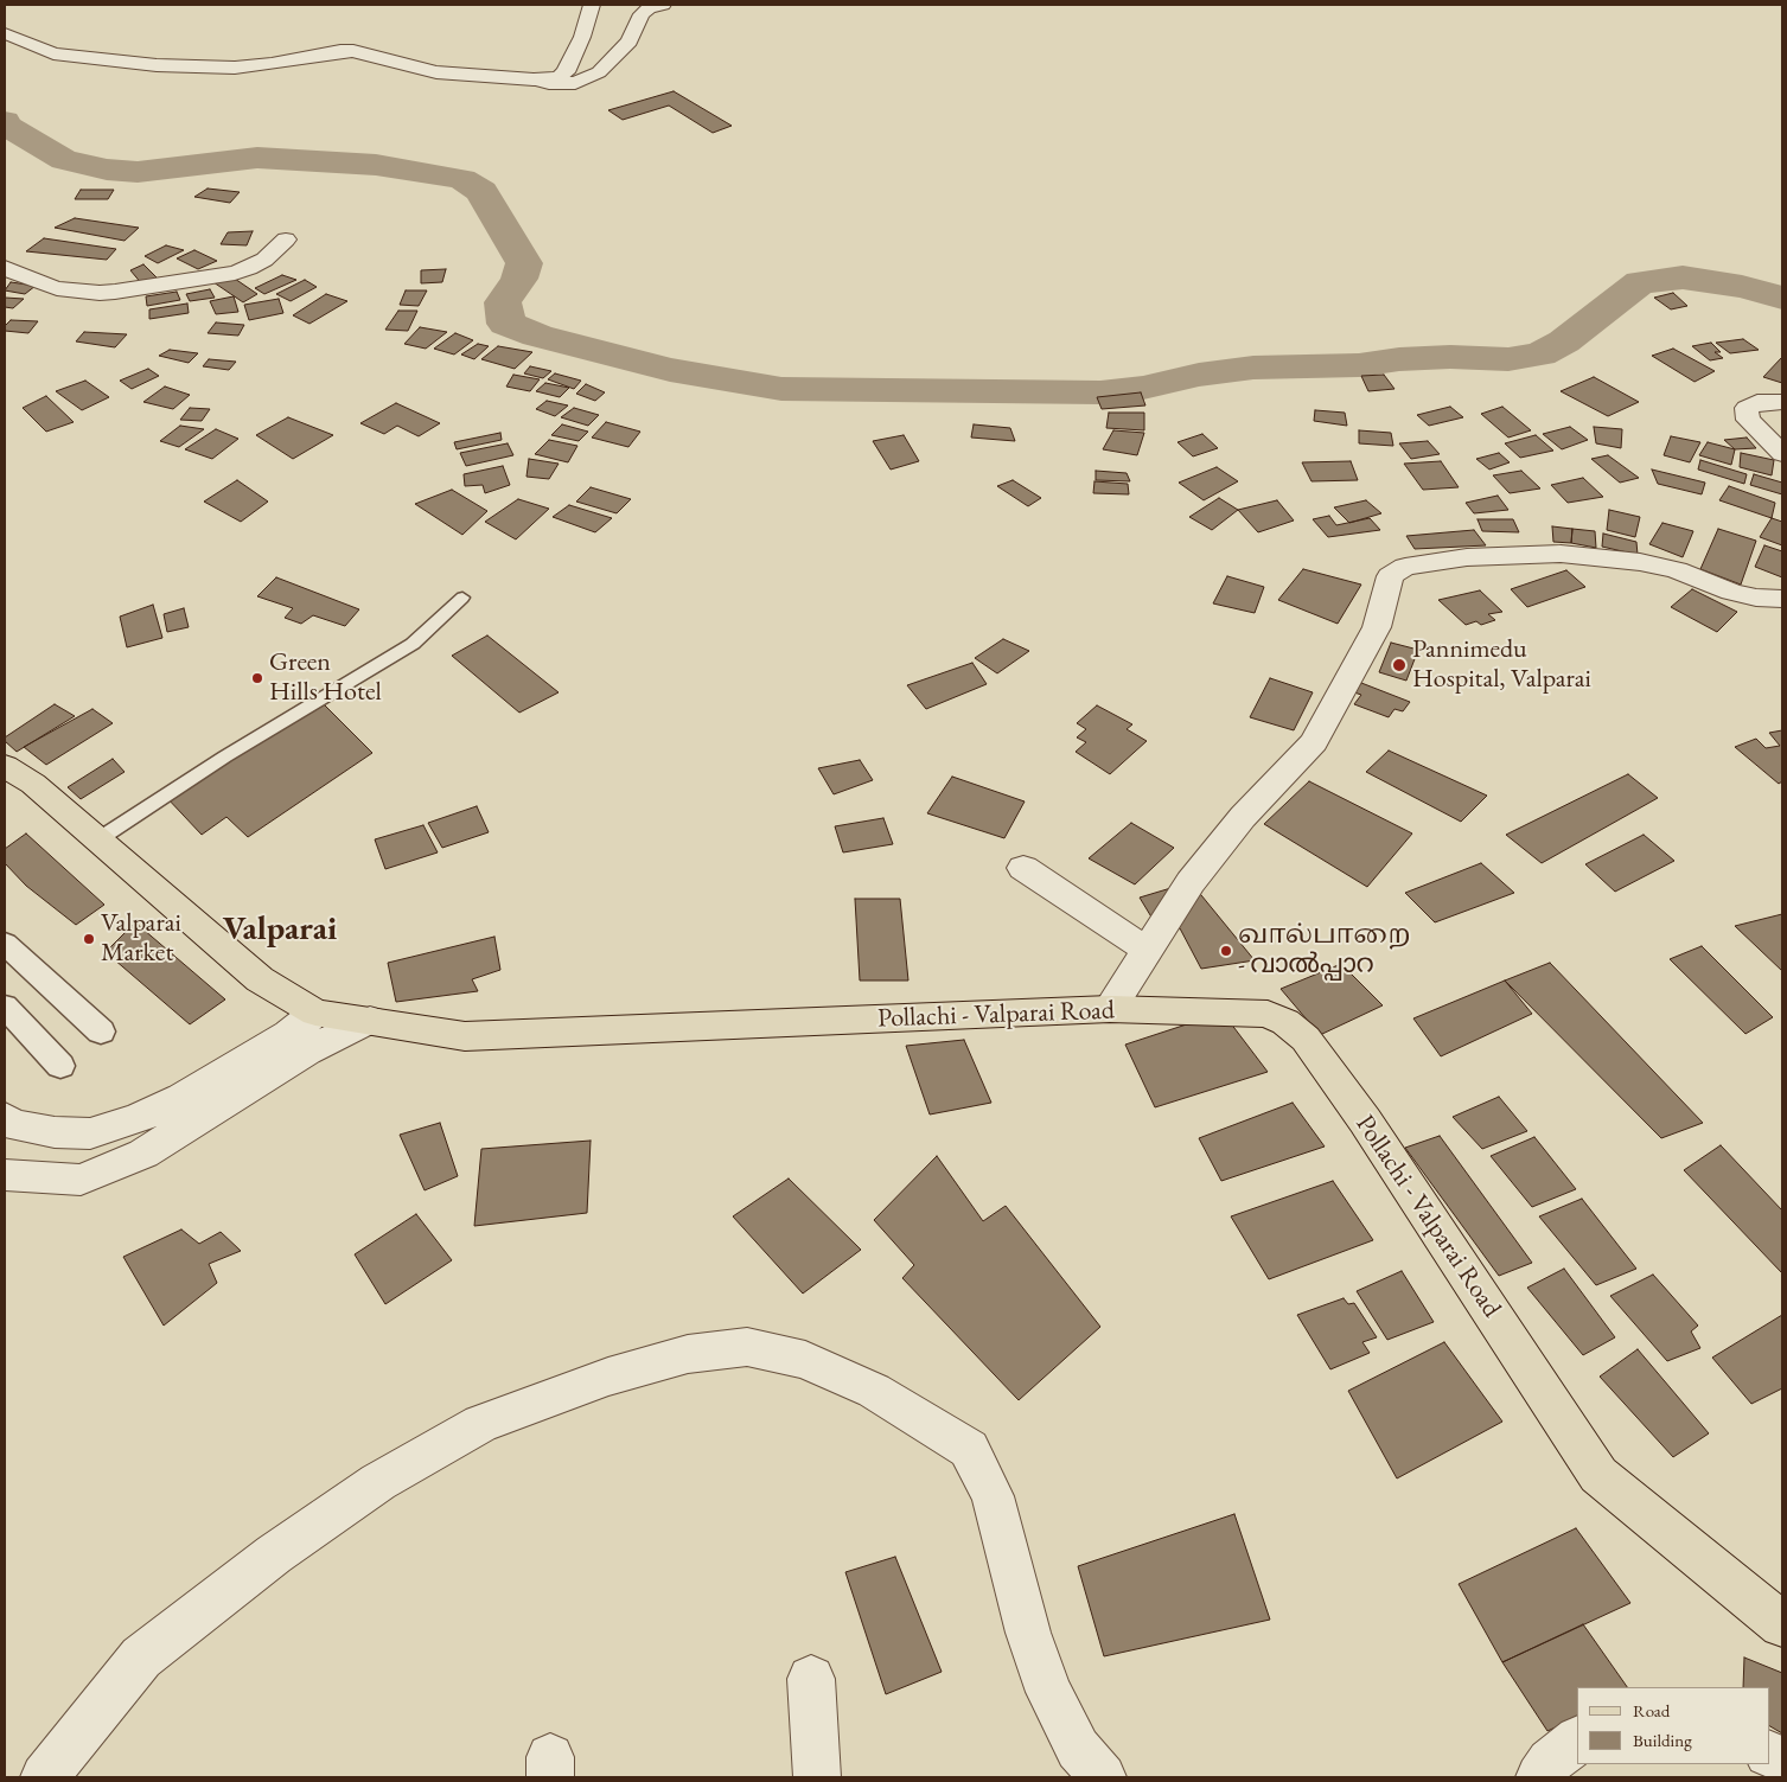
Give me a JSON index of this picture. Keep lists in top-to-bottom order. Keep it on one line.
{"streets":{"main road":["Pollachi - Valparai Road"]},"districts":["Valparai"],"places":["Pannimedu Hospital, Valparai","Green Hills Hotel","Valparai Market","வால்பாறை - വാൽപ്പാറ"],"legend":["Road","Building"]}
